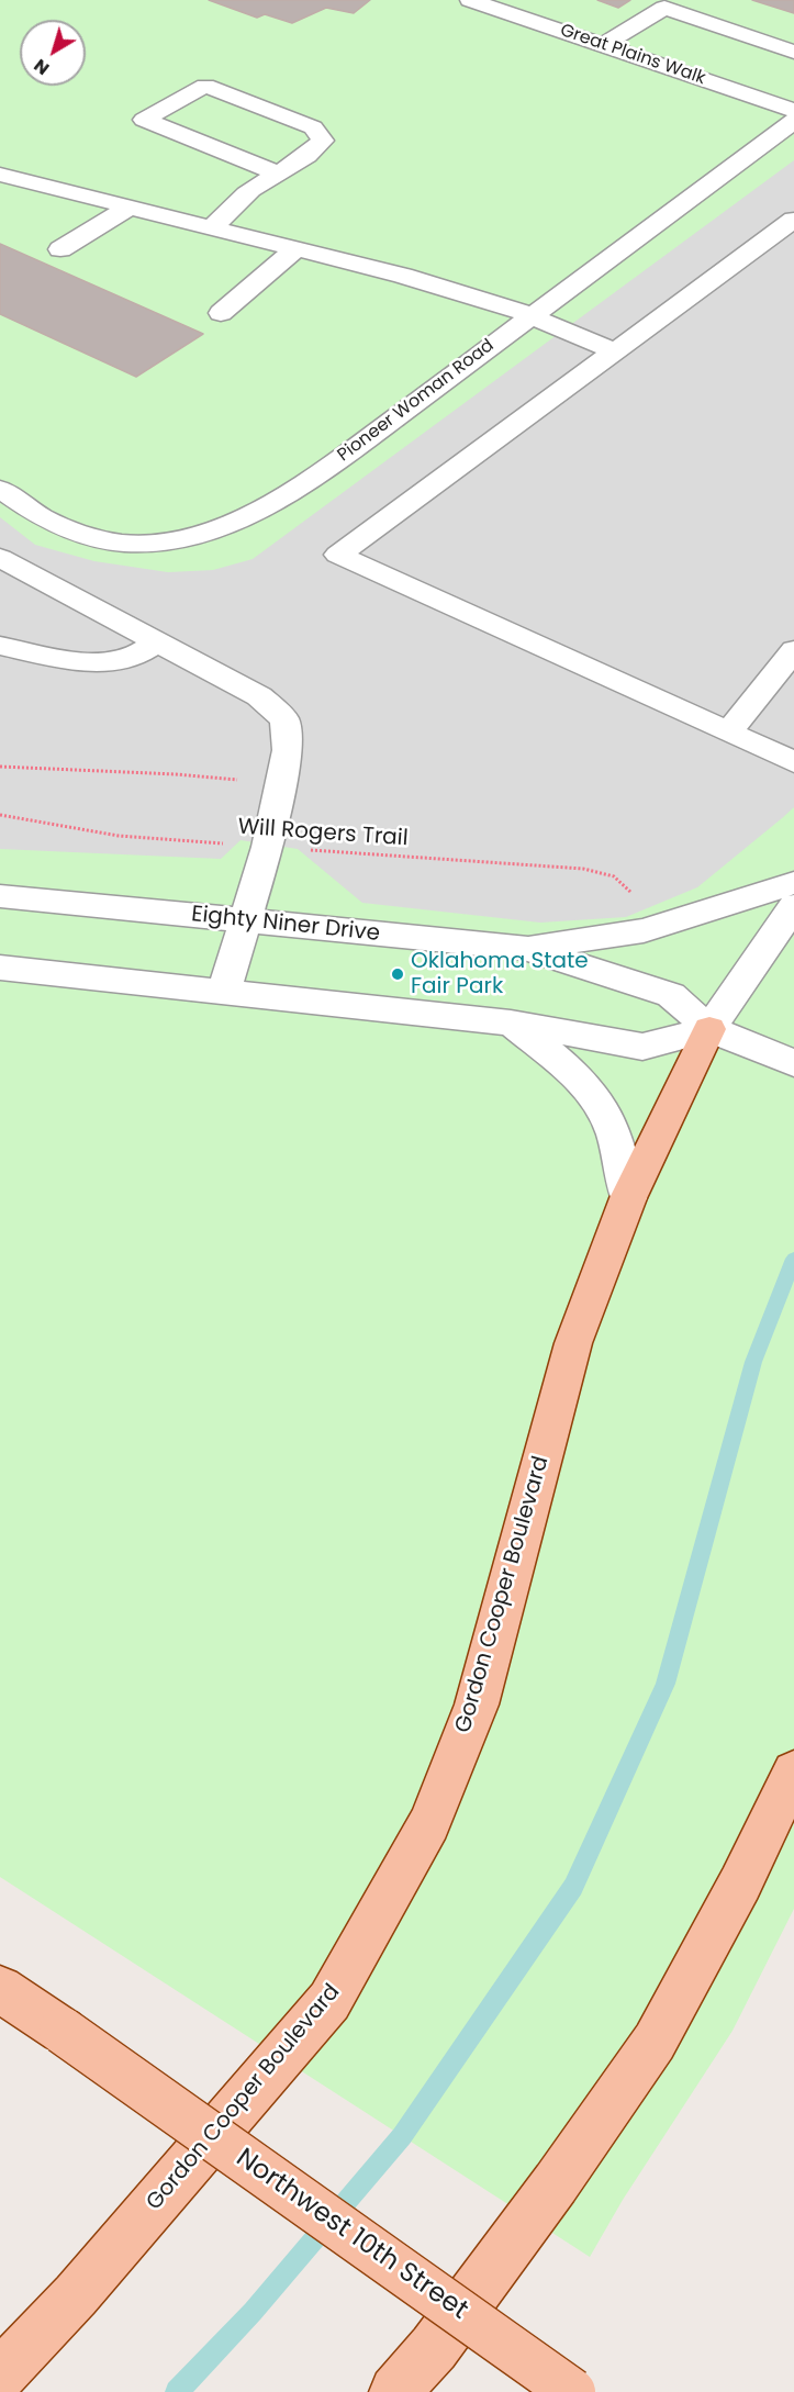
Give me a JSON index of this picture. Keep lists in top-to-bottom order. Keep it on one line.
{"streets":{"main road":["Gordon Cooper Boulevard","Northwest 10th Street"],"street":["Great Plains Walk","Pioneer Woman Road","Eighty Niner Drive"],"path":["Will Rogers Trail"]},"crossings":[["Eighty Niner Drive","Gordon Cooper Boulevard"]],"places":["Oklahoma State Fair Park"],"north":"bottom left"}
